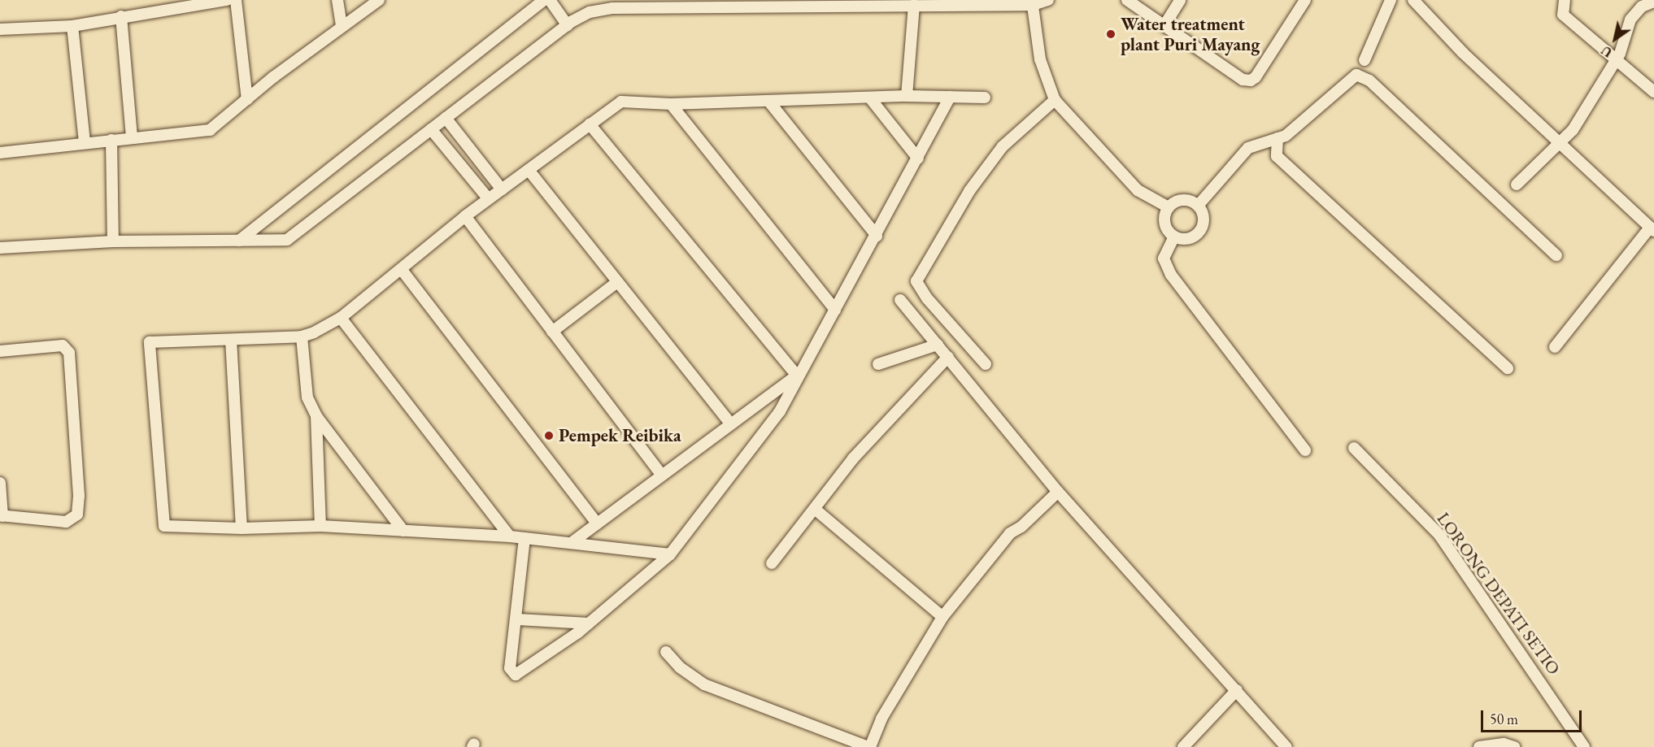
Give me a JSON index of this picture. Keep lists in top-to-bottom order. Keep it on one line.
{"streets":{"street":["LORONG DEPATI SETIO"]},"places":["Water treatment plant Puri Mayang","Pempek Reibika"],"scale_bar":"50 m","north":"bottom left"}
